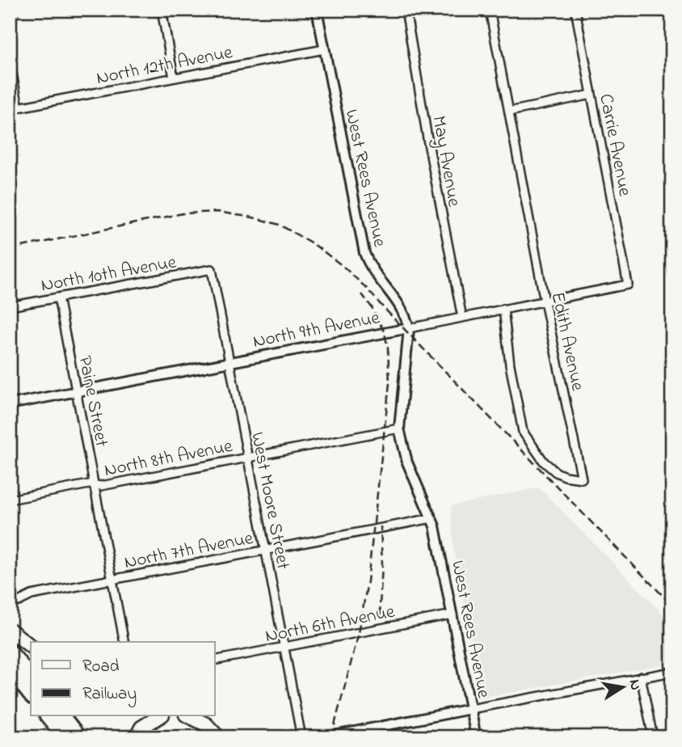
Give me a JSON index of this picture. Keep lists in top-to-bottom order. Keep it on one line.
{"streets":{"street":["North 12th Avenue","Carrie Avenue","May Avenue","West Rees Avenue","North 10th Avenue","North 9th Avenue","Edith Avenue","Paine Street","North 8th Avenue","West Moore Street","North 7th Avenue","North 6th Avenue"]},"crossings":[["North 12th Avenue","West Rees Avenue"],["Carrie Avenue","North 9th Avenue"],["May Avenue","North 9th Avenue"],["West Rees Avenue","North 9th Avenue"],["West Rees Avenue","North 8th Avenue"],["West Rees Avenue","North 7th Avenue"],["West Rees Avenue","North 6th Avenue"],["North 10th Avenue","Paine Street"],["North 10th Avenue","West Moore Street"],["North 9th Avenue","Edith Avenue"],["North 9th Avenue","Paine Street"],["North 9th Avenue","West Moore Street"],["Paine Street","North 8th Avenue"],["Paine Street","North 7th Avenue"],["North 8th Avenue","West Moore Street"],["West Moore Street","North 7th Avenue"],["West Moore Street","North 6th Avenue"]],"legend":["Road","Railway"],"north":"right"}
